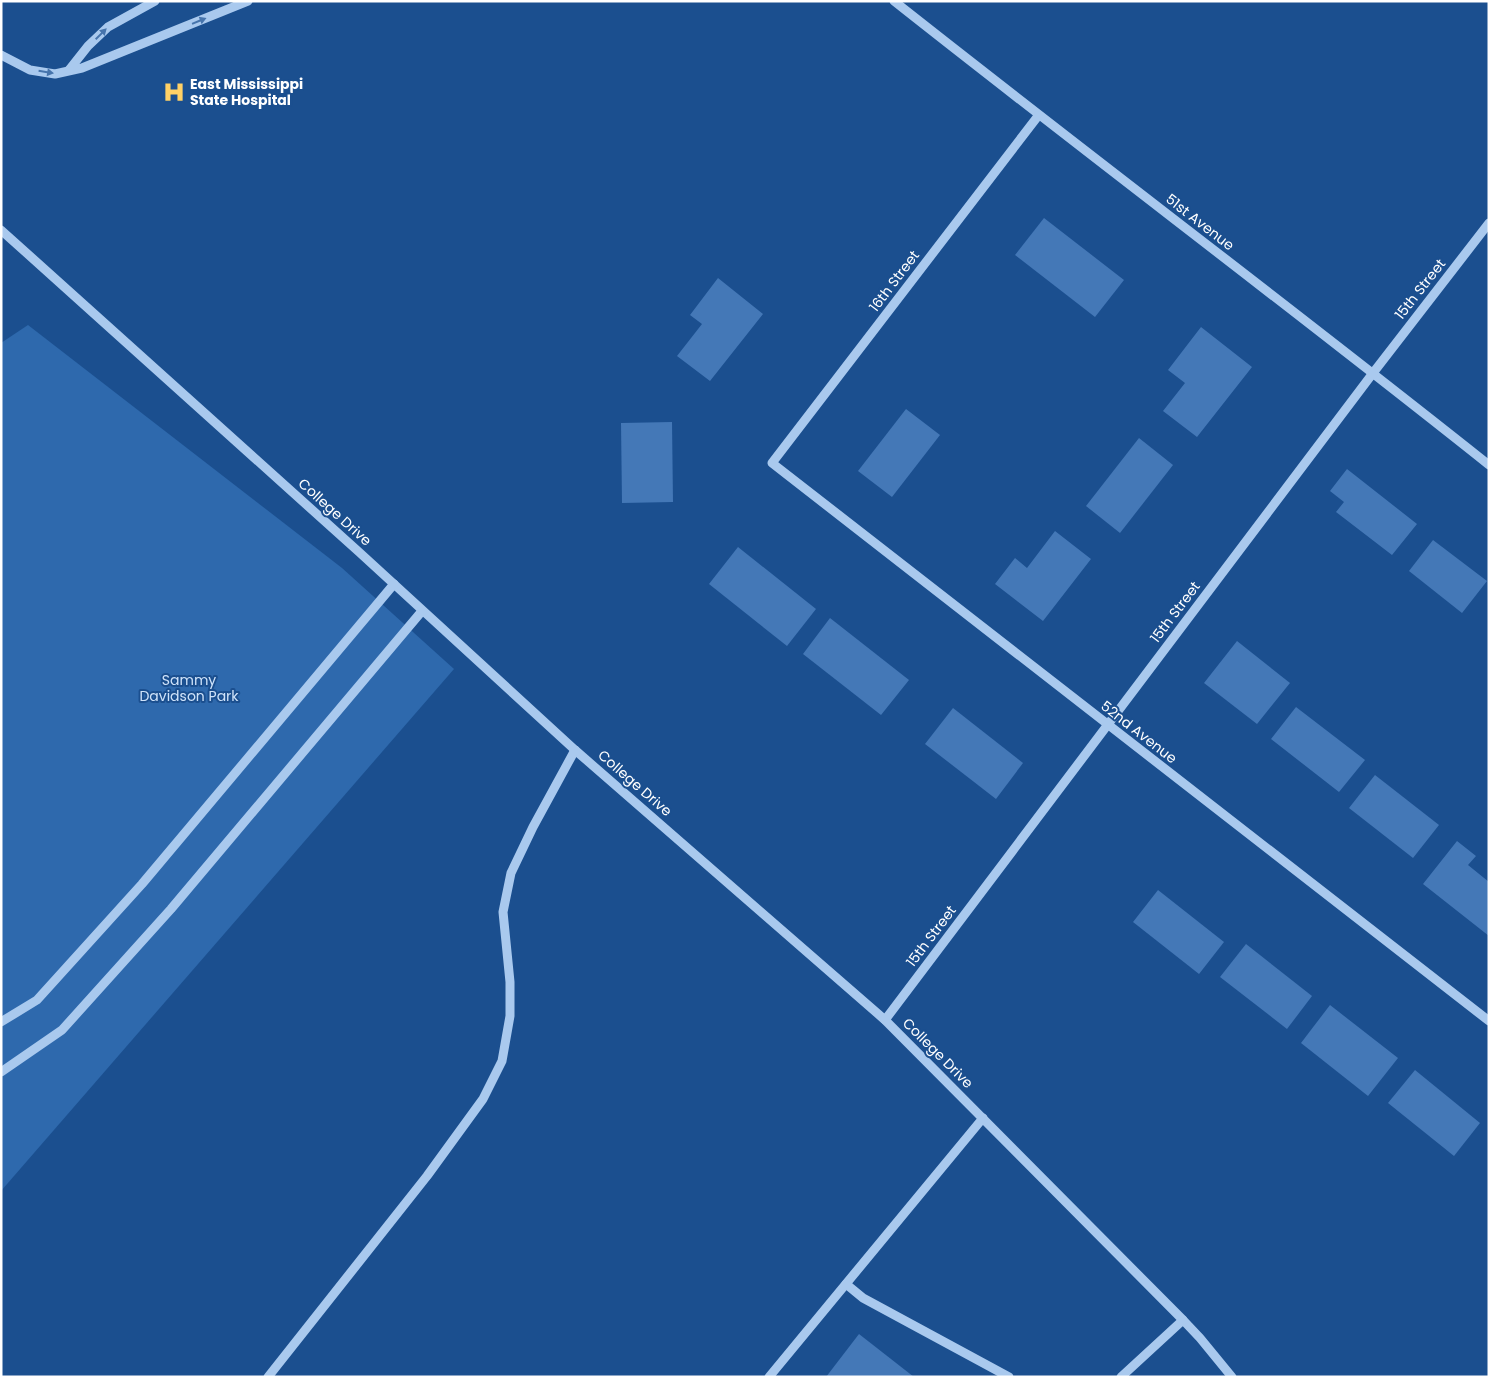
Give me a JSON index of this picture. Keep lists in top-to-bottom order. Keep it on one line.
{"streets":{"street":["51st Avenue","16th Street","15th Street","College Drive","52nd Avenue"]},"crossings":[["51st Avenue","16th Street"],["51st Avenue","15th Street"],["16th Street","52nd Avenue"],["15th Street","College Drive"],["15th Street","52nd Avenue"]],"parks":["Sammy Davidson Park"],"places":{"hospital":["East Mississippi State Hospital"]}}
